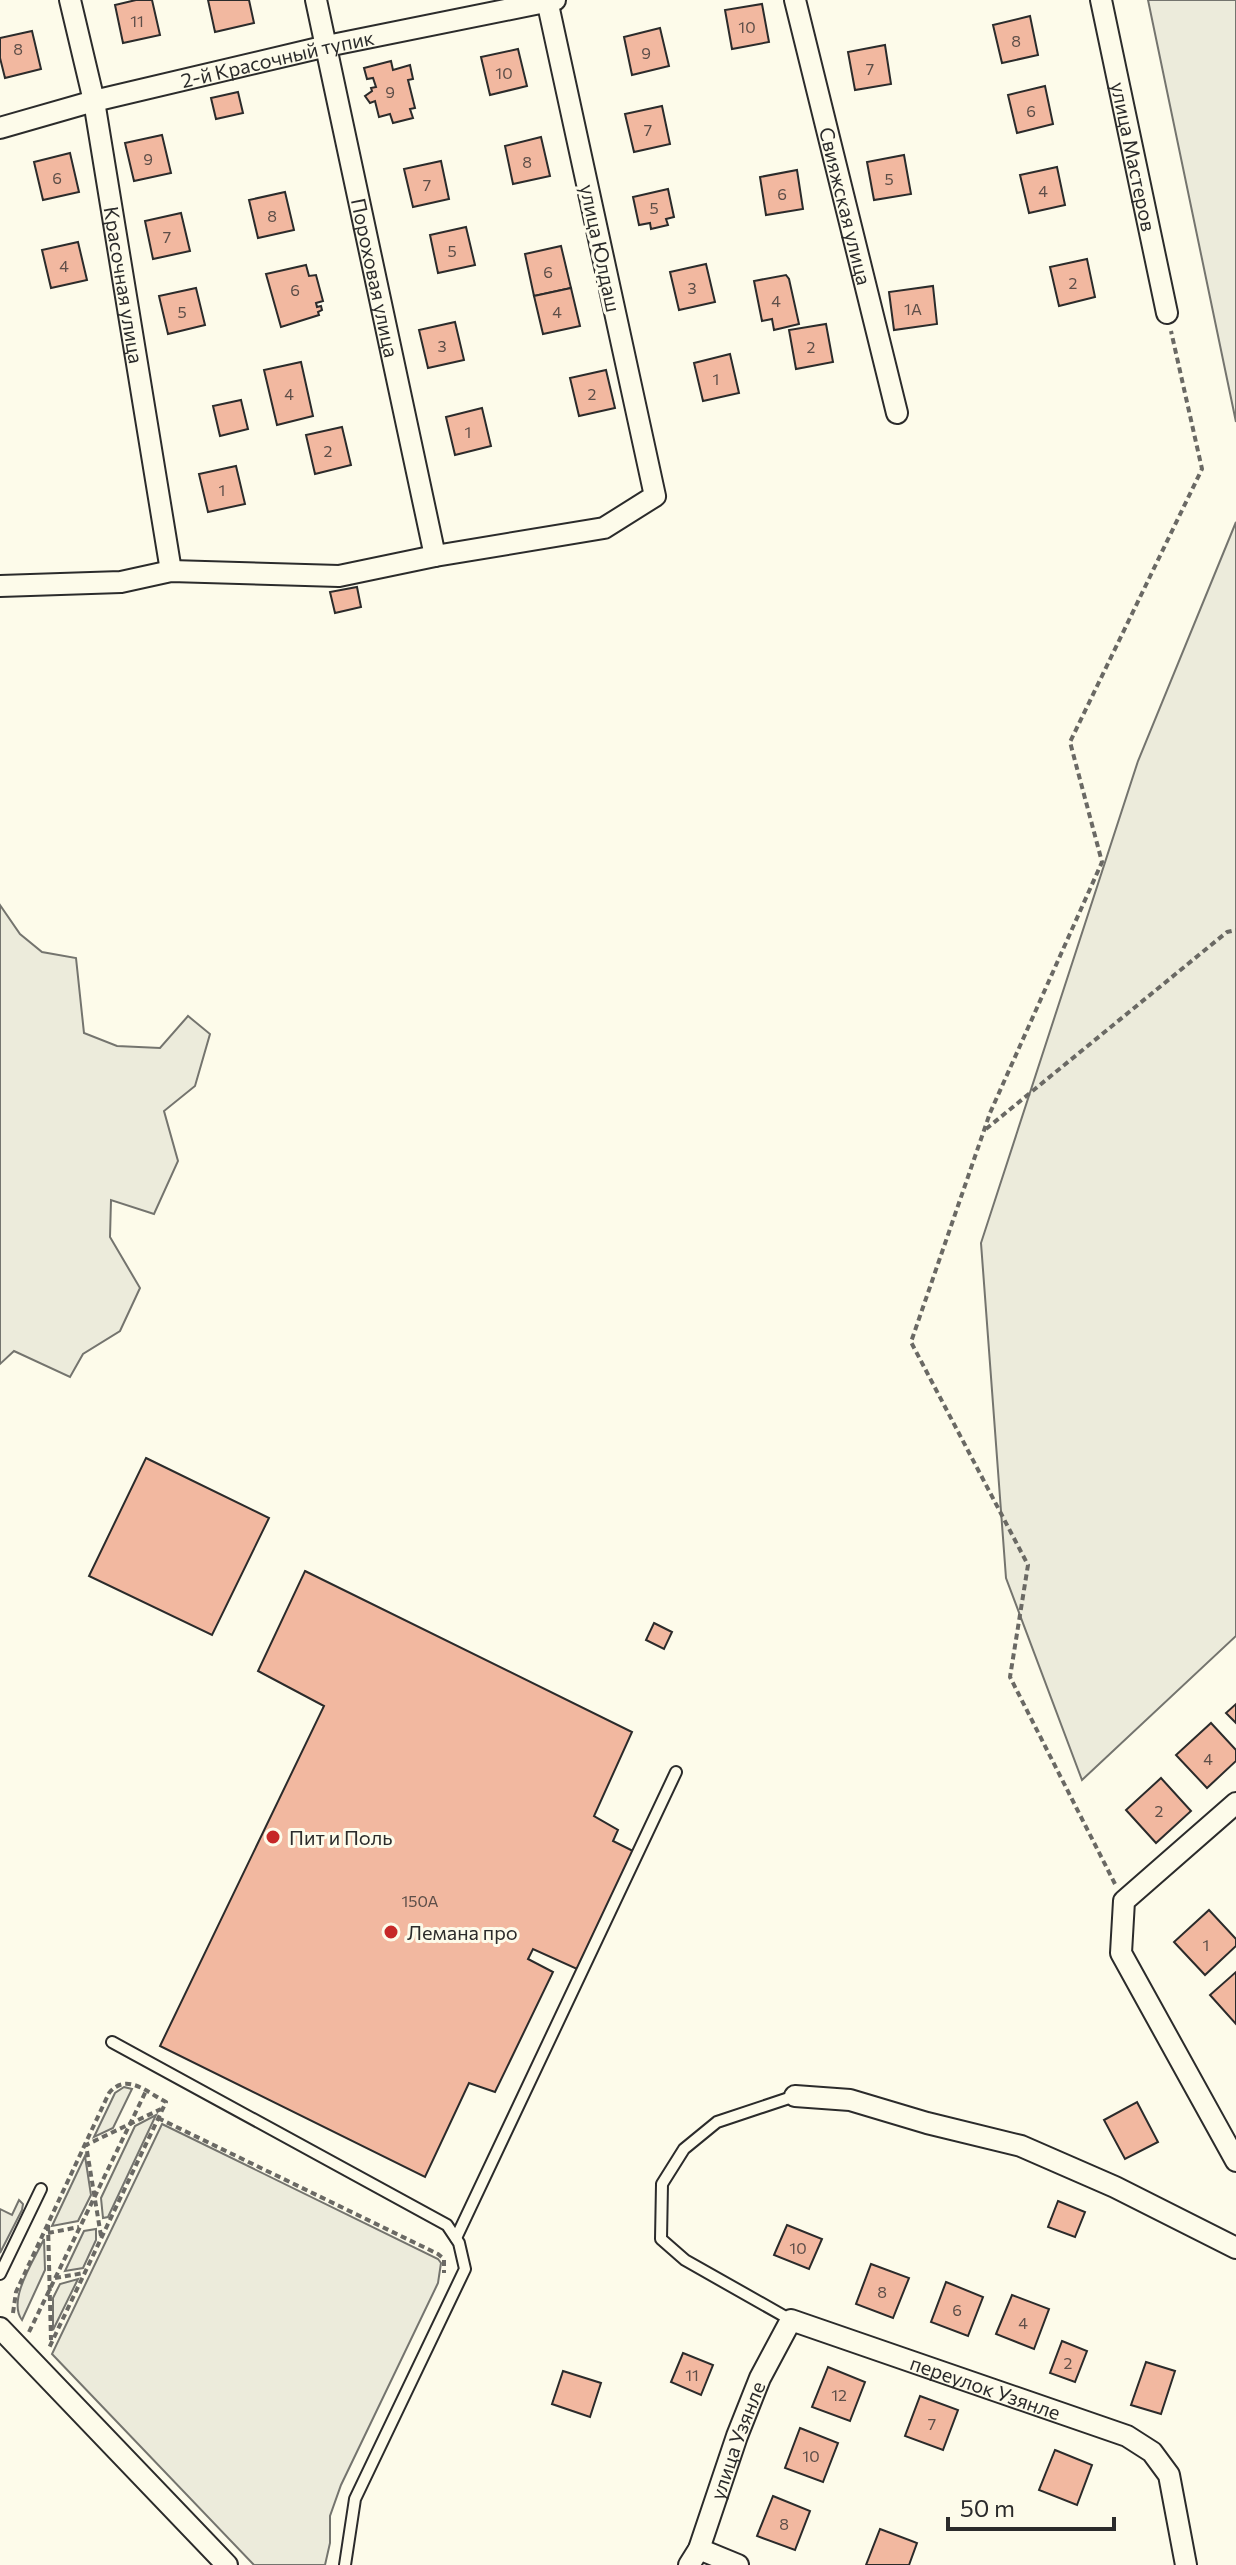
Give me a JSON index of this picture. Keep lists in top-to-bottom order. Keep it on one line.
{"streets":{"street":["2-й Красочный тупик","улица Мастеров","Свияжская улица","улица Юлдаш","Пороховая улица","Красочная улица","переулок Узянле","улица Узянле"]},"crossings":[["2-й Красочный тупик","улица Юлдаш"],["2-й Красочный тупик","Пороховая улица"],["2-й Красочный тупик","Красочная улица"],["улица Юлдаш","Пороховая улица"],["переулок Узянле","улица Узянле"]],"places":["Пит и Поль","Лемана про"],"house_numbers":["11","10","8","8","9","7","10","9","6","7","9","8","6","5","7","4","6","5","8","7","5","4","6","2","3","6","4","1А","5","4","3","2","1","4","2","1","2","1","4","2","150А","1","10","8","6","4","2","11","12","7","10","8"],"scale_bar":"50 m"}
